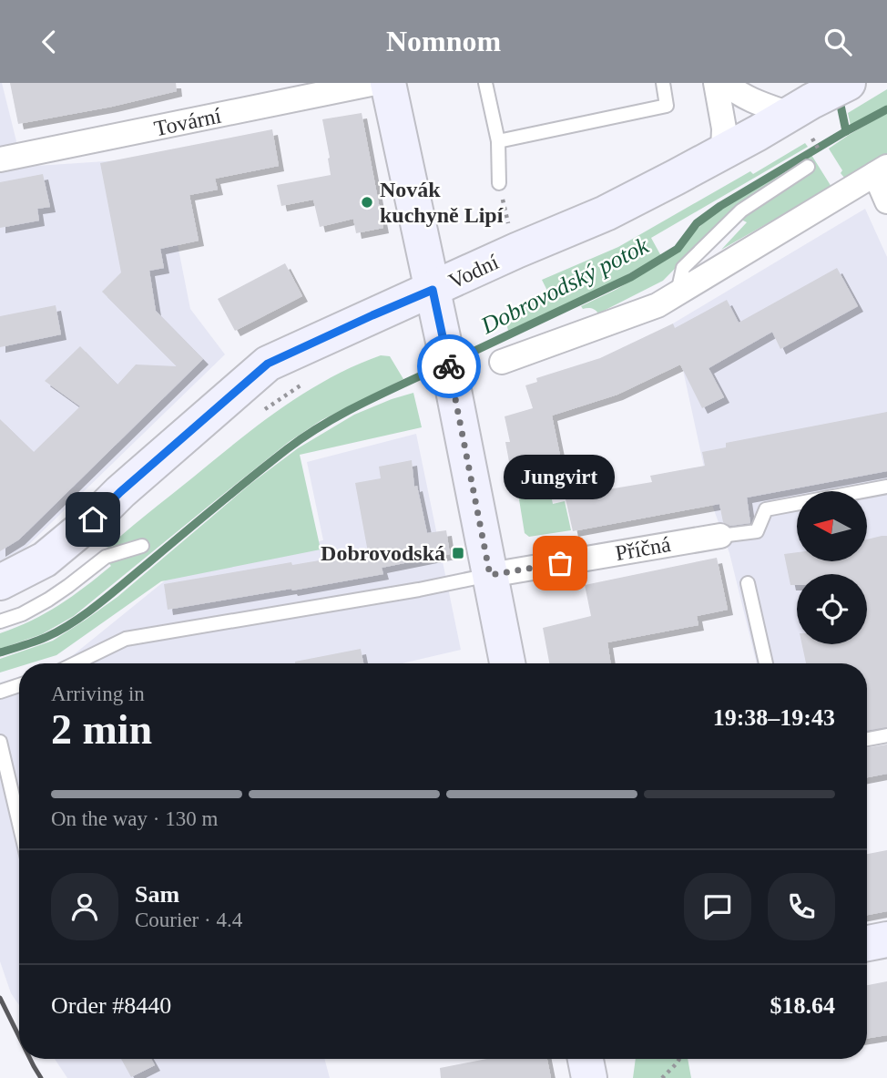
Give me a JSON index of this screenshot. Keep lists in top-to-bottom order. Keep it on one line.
{"streets":{"main road":["Vodní"],"street":["Tovární","Příčná"]},"water":["Dobrovodský potok"],"places":{"other":["Novák kuchyně Lipí","Jungvirt"],"transit":["Dobrovodská"]},"north":"left","page":{"header":"Nomnom","bubble":"Jungvirt","heading":["2 min","Arriving in","19:38–19:43"],"panel":["Sam","Courier · 4.4","Order #8440","$18.64"],"bar":"On the way · 130 m"}}
